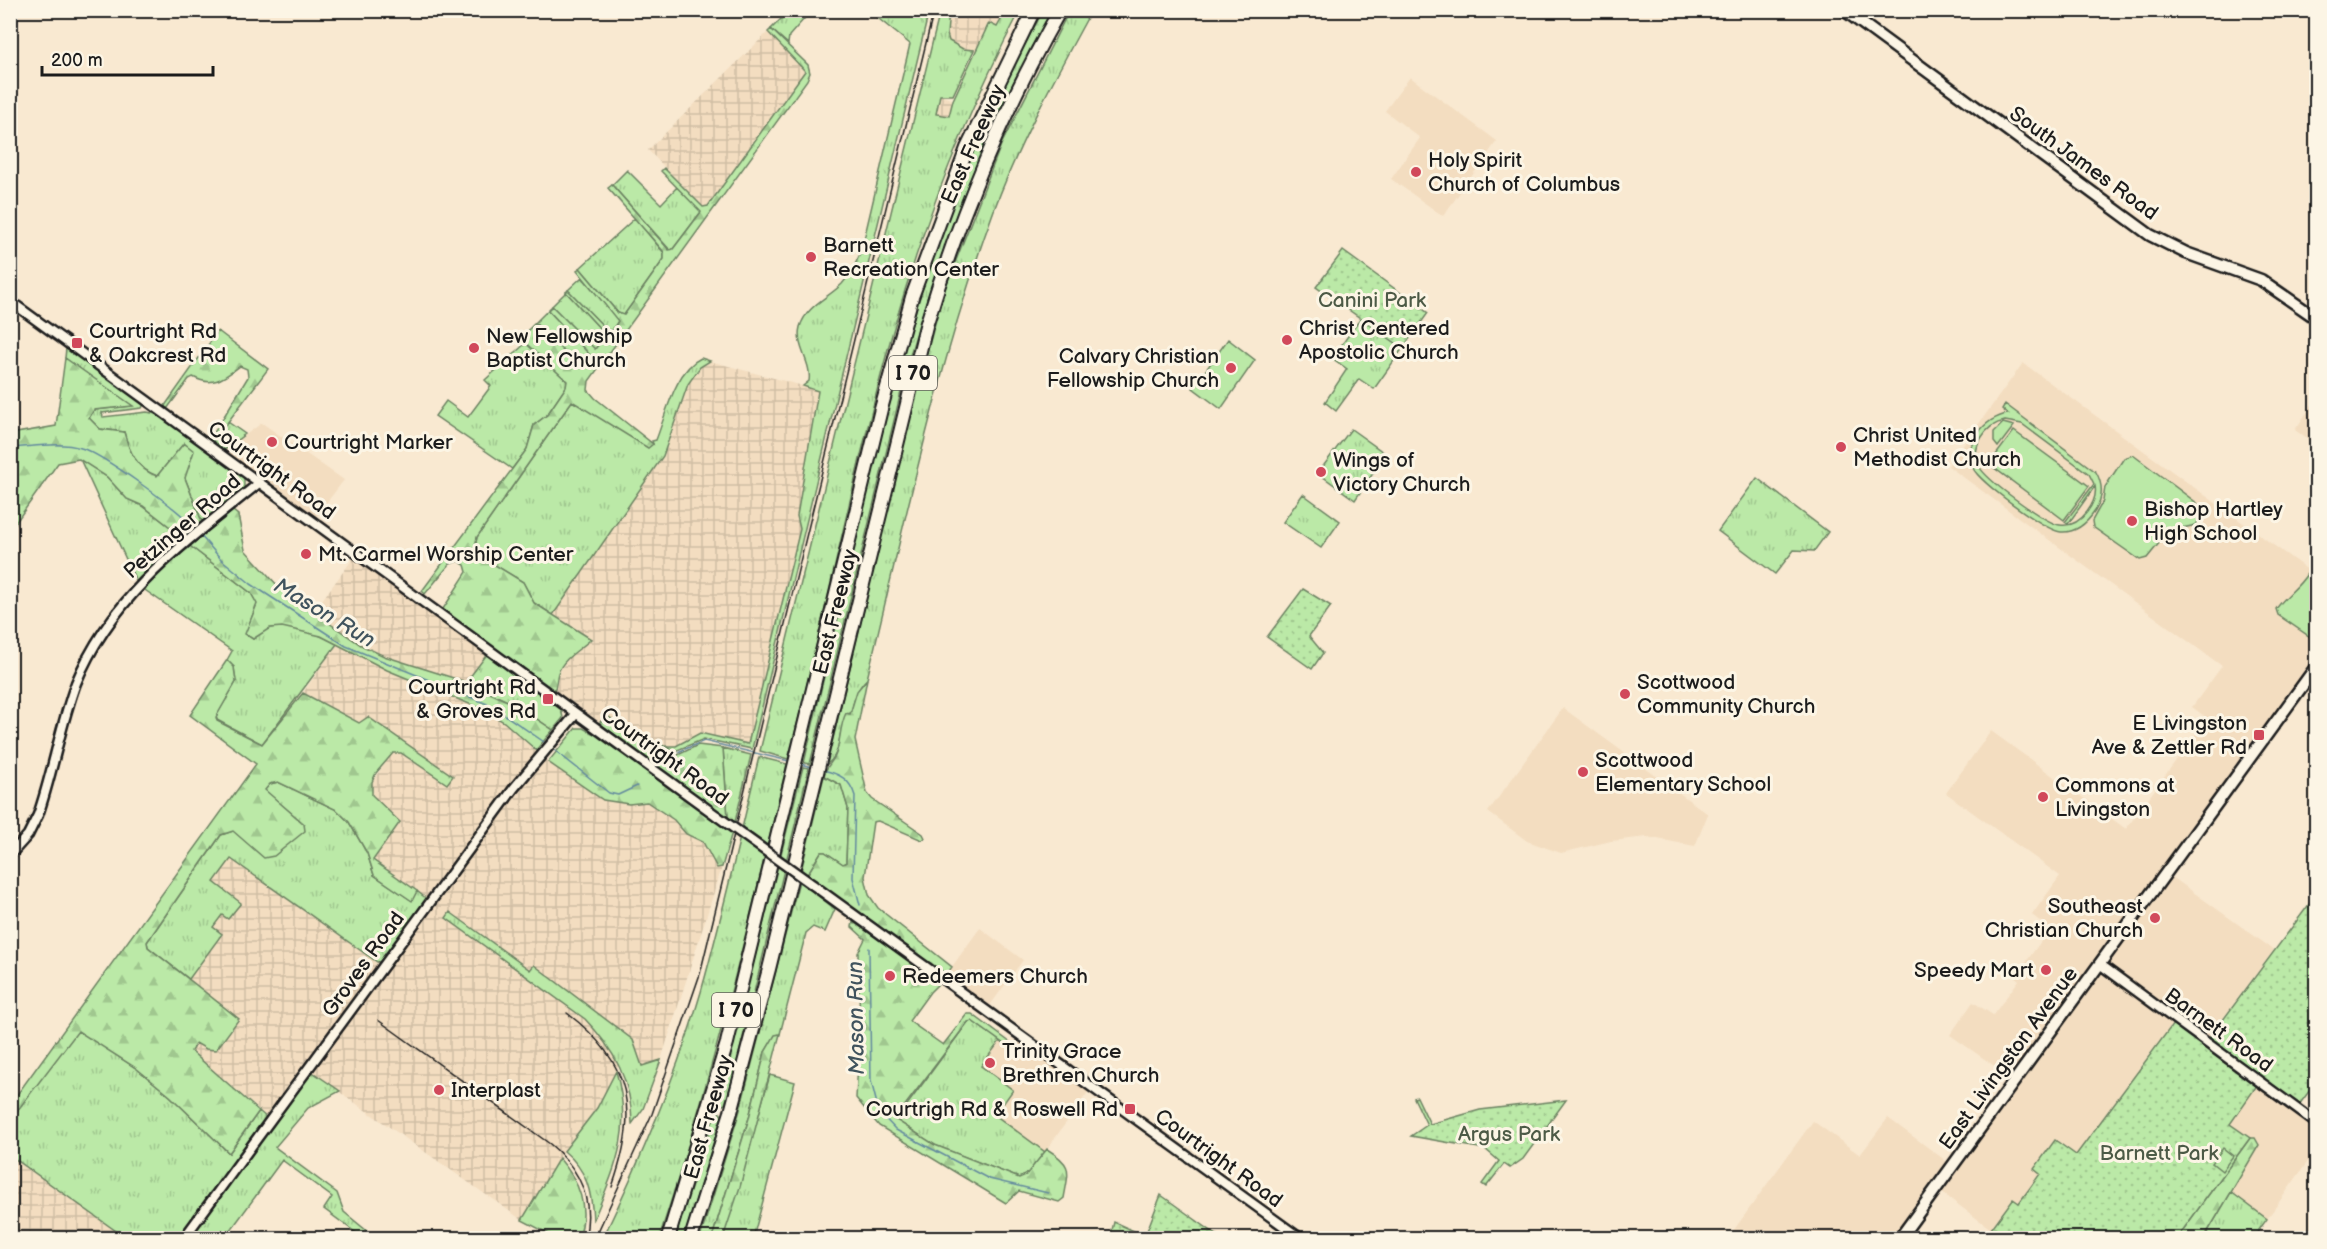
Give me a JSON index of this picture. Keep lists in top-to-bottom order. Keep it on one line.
{"streets":{"highway":["East Freeway","I 70"],"main road":["South James Road","East Livingston Avenue"],"street":["Courtright Road","Petzinger Road","Groves Road","Barnett Road"]},"crossings":[["Courtright Road","Petzinger Road"],["Courtright Road","Groves Road"],["Barnett Road","East Livingston Avenue"]],"water":["Mason Run"],"parks":["Canini Park","Argus Park","Barnett Park"],"places":{"other":["Holy Spirit Church of Columbus","Barnett Recreation Center","Christ Centered Apostolic Church","New Fellowship Baptist Church","Calvary Christian Fellowship Church","Courtright Marker","Christ United Methodist Church","Wings of Victory Church","Bishop Hartley High School","Mt. Carmel Worship Center","Scottwood Community Church","Scottwood Elementary School","Commons at Livingston","Southeast Christian Church","Speedy Mart","Redeemers Church","Trinity Grace Brethren Church","Interplast"],"transit":["Courtright Rd & Oakcrest Rd","Courtright Rd & Groves Rd","E Livingston Ave & Zettler Rd","Courtrigh Rd & Roswell Rd"]},"scale_bar":"200 m"}
